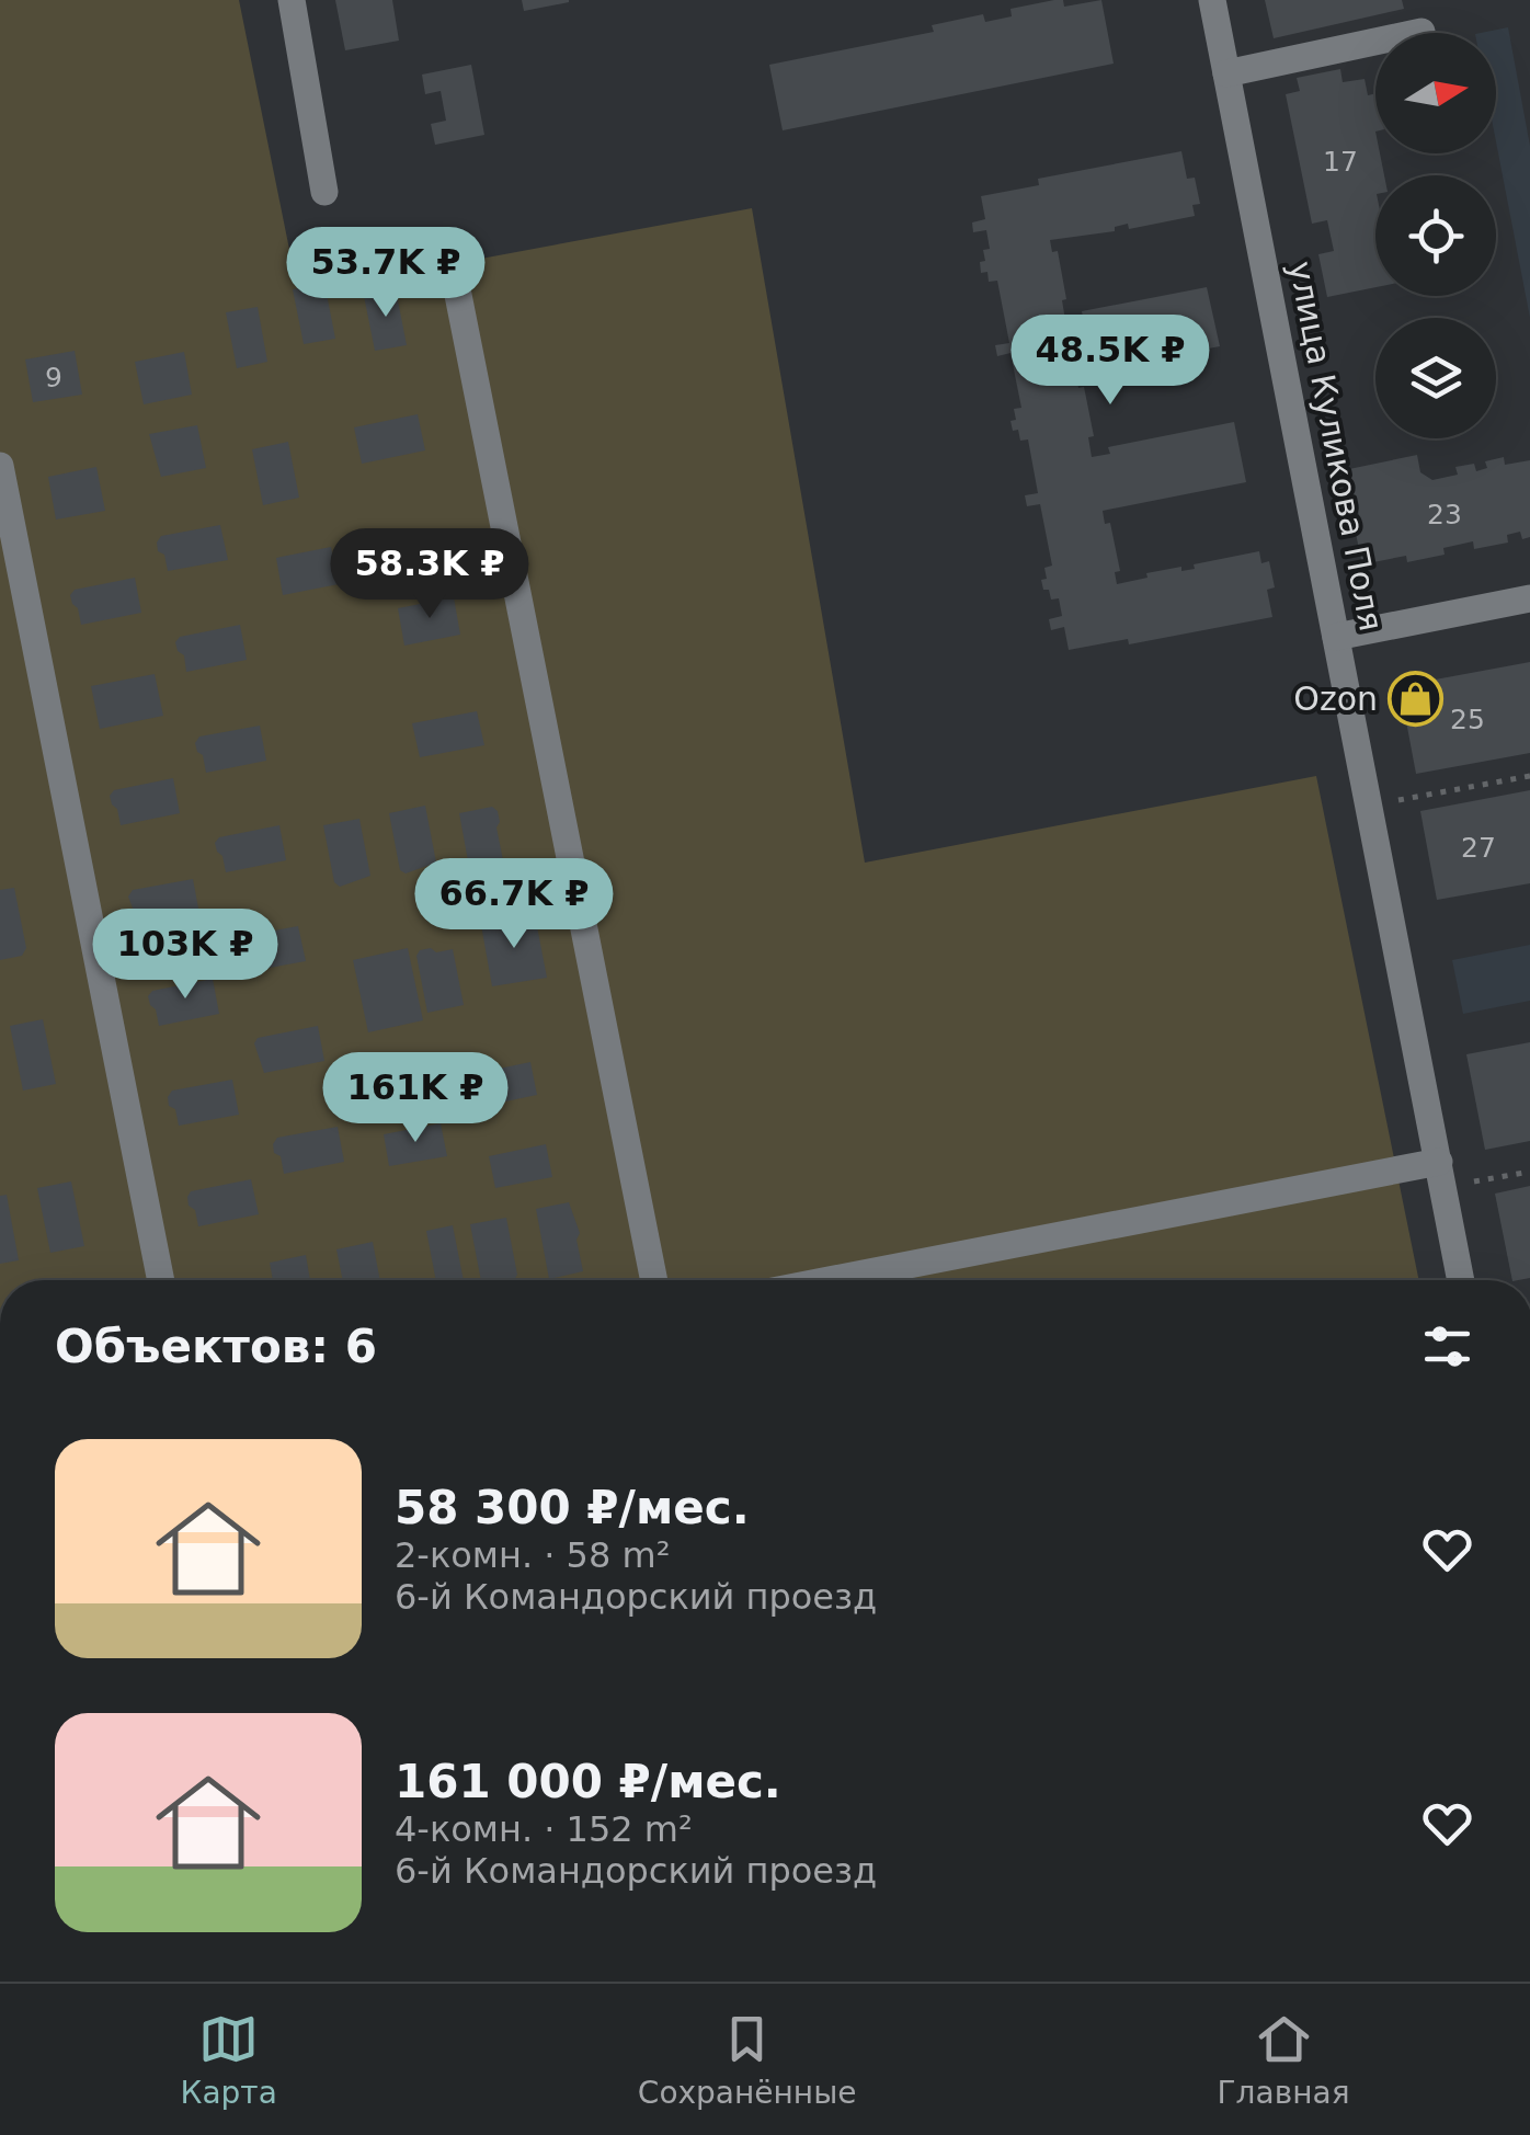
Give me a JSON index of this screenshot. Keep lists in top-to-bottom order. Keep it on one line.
{"streets":{"street":["улица Куликова Поля"]},"places":{"shop":["Ozon"]},"house_numbers":["17","9","23","25","27"],"north":"right","page":{"price":["53.7K ₽","48.5K ₽","58.3K ₽","66.7K ₽","103K ₽","161K ₽"],"heading":"Объектов: 6","list":[{"name":"58 300 ₽/мес.","note":"2-комн. · 58 m² · 6-й Командорский проезд"},{"name":"161 000 ₽/мес.","note":"4-комн. · 152 m² · 6-й Командорский проезд"}],"tabs":["Карта","Сохранённые","Главная"]}}
